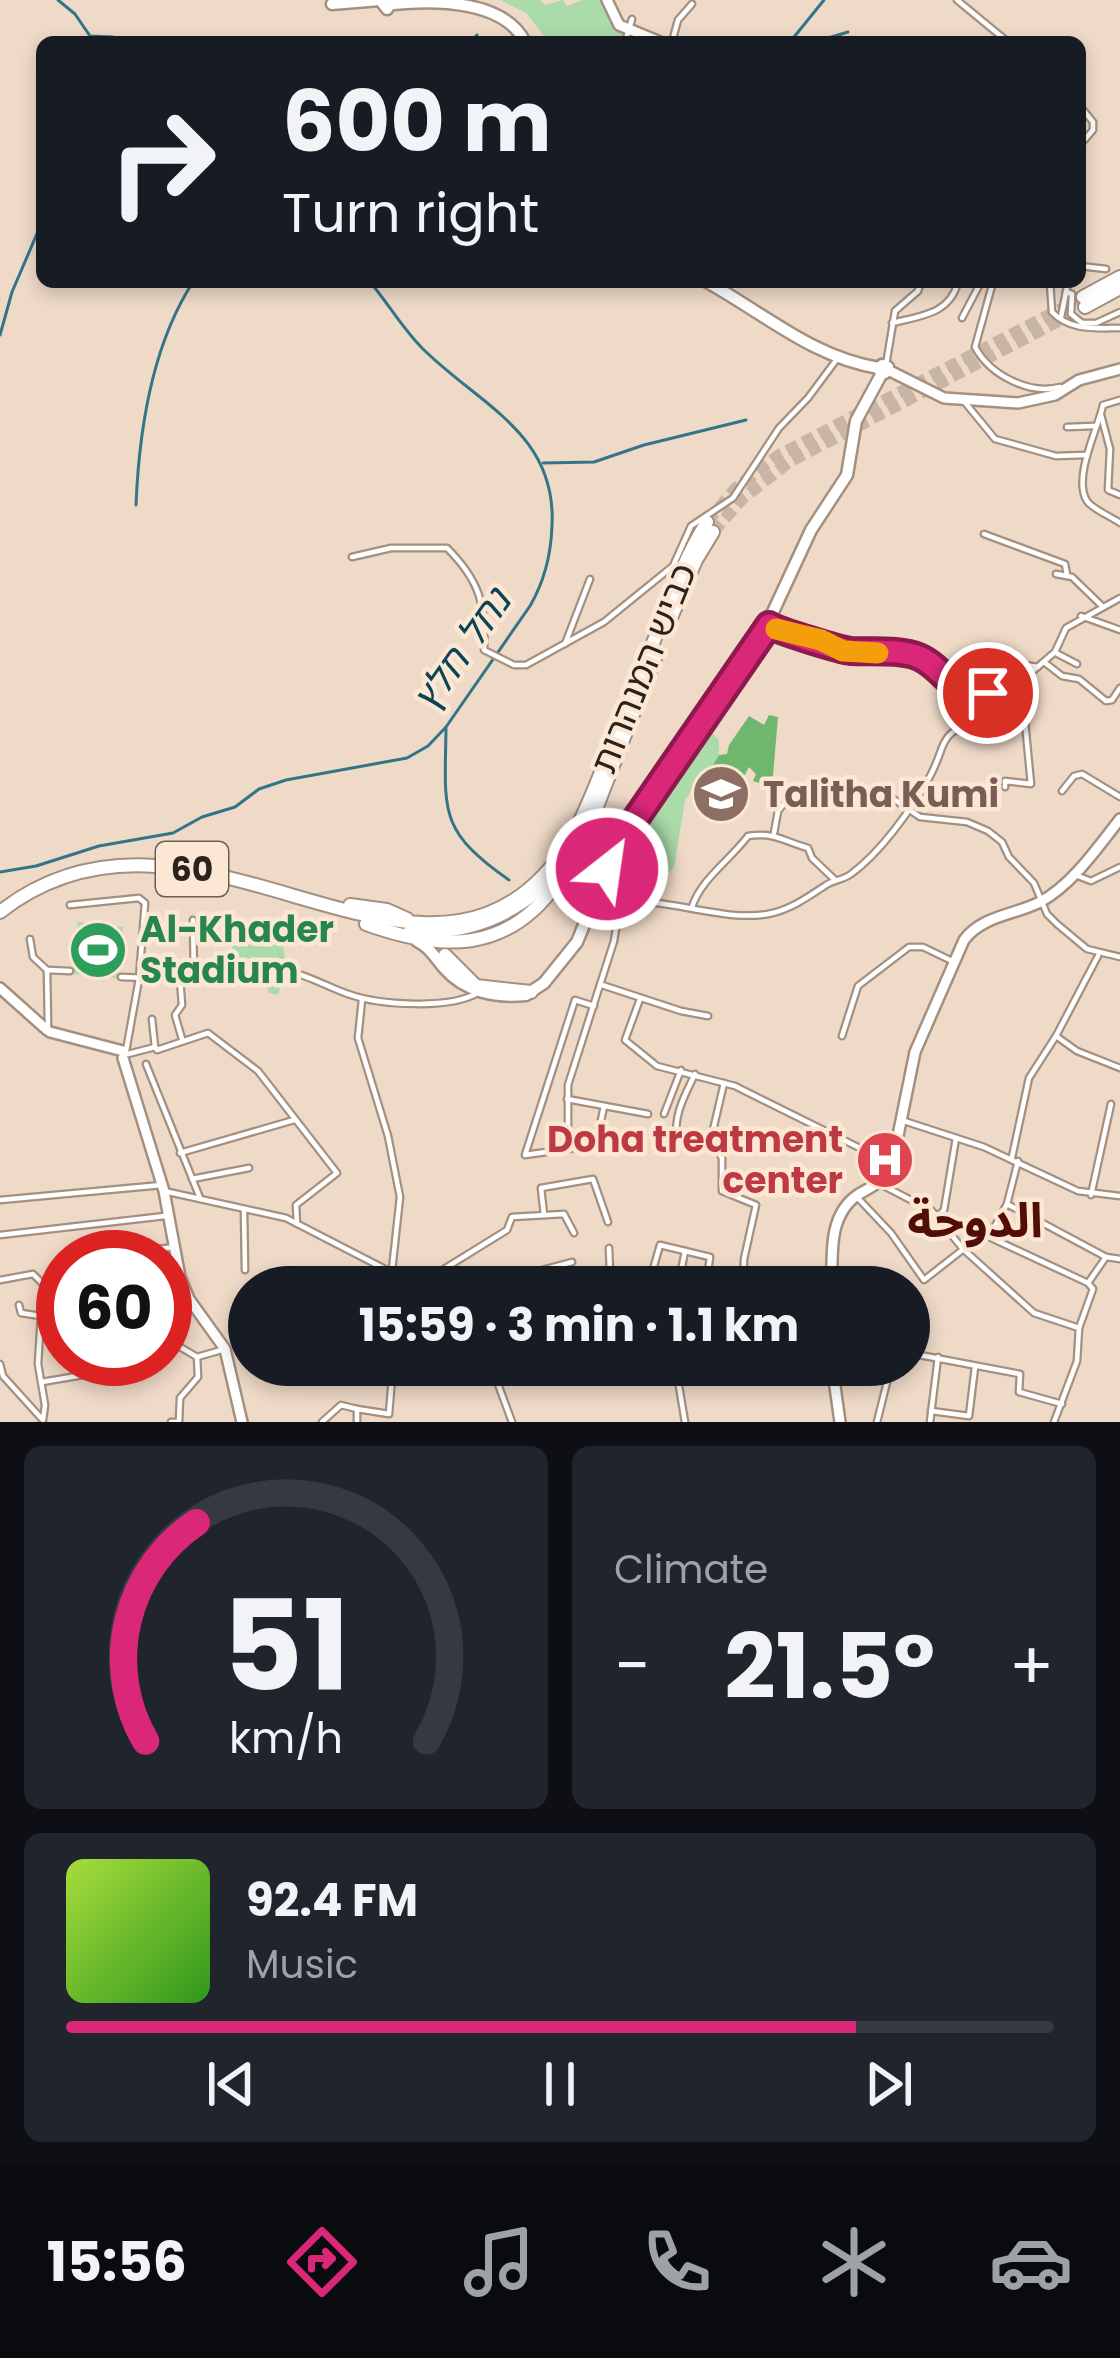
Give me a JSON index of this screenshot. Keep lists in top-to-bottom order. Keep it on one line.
{"streets":{"highway":["כביש המנהרות","60"]},"crossings":[["כביש המנהרות","60"]],"districts":["الدوحة"],"water":["נחל חלץ"],"places":{"school or university":["Talitha Kumi"],"sports":["Al-Khader Stadium"],"hospital":["Doha treatment center"]},"page":{"turn":["600 m","Turn right"],"limit":"60","trip":"15:59 · 3 min · 1.1 km","tile":"Climate","heat":["−","21.5°","+"],"song":["92.4 FM","Music"],"tabs":"15:56","gauge":["51","km/h"]}}
